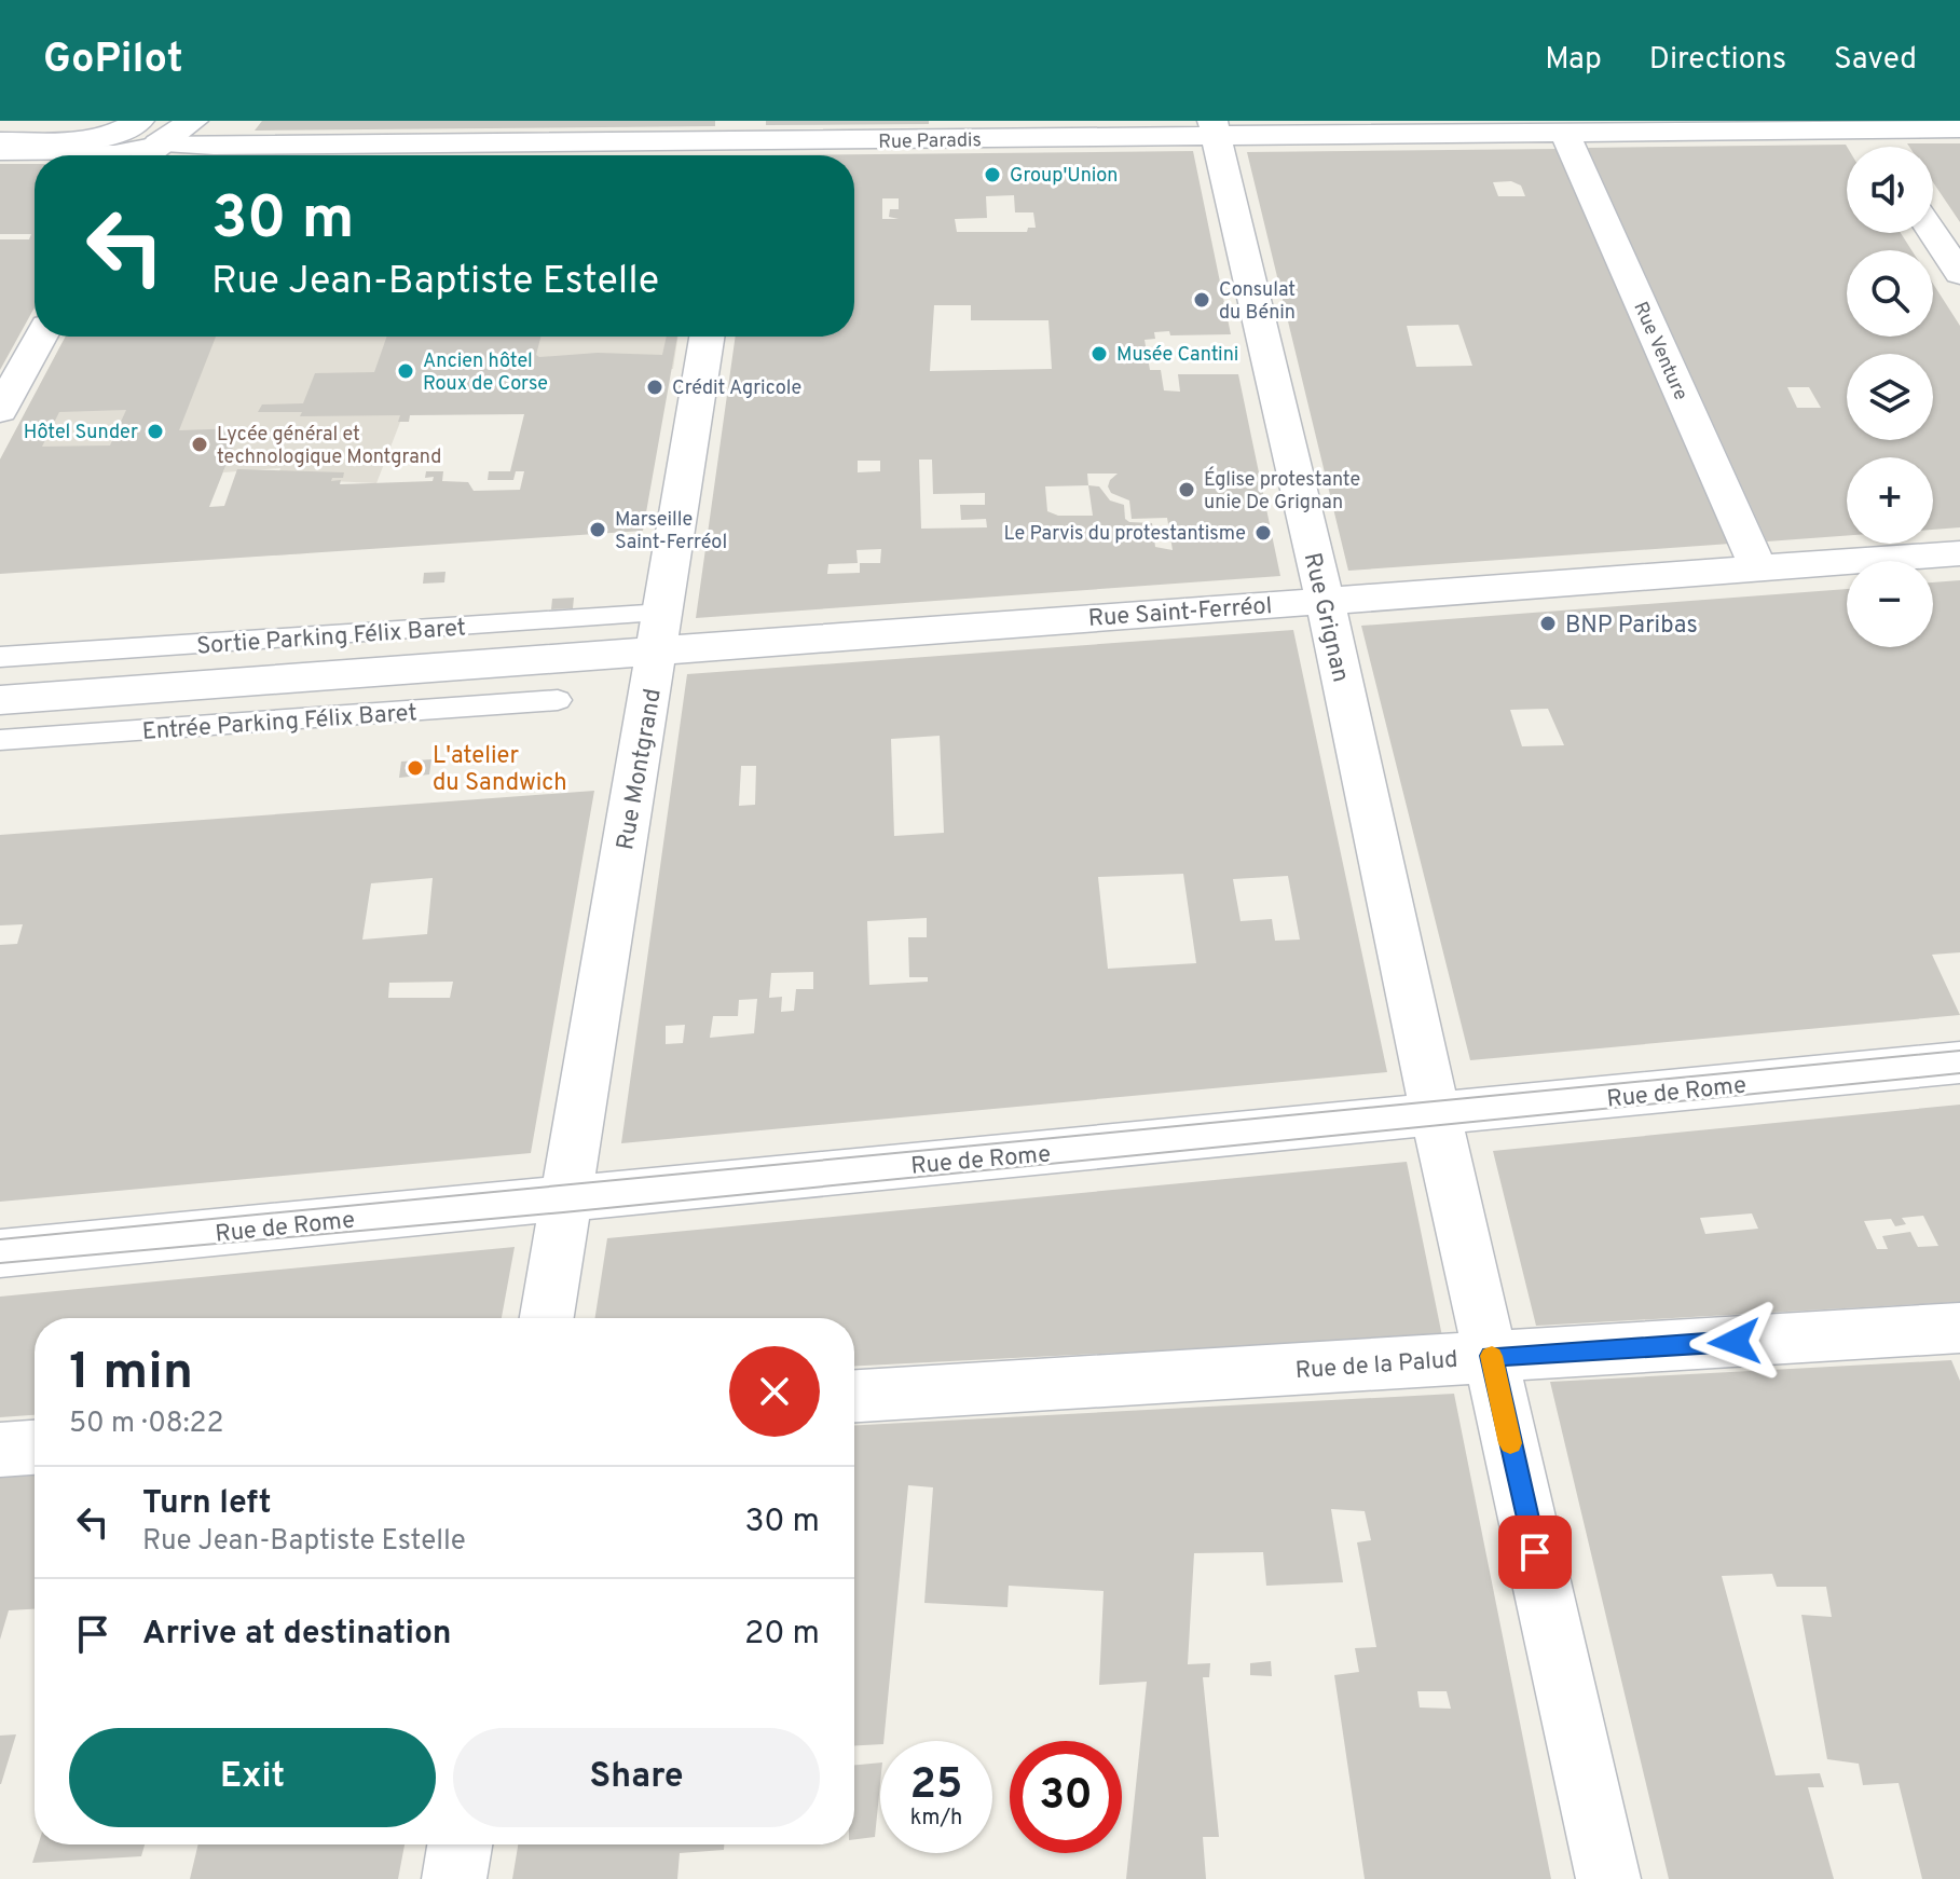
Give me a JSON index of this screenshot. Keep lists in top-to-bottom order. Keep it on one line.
{"streets":{"street":["Rue Paradis","Rue Venture","Rue Saint-Ferréol","Rue Grignan","Rue Montgrand","Rue de Rome","Rue de la Palud"],"lane":["Sortie Parking Félix Baret","Entrée Parking Félix Baret"]},"crossings":[["Rue Paradis","Rue Venture"],["Rue Paradis","Rue Grignan"],["Rue Venture","Rue Saint-Ferréol"],["Rue Saint-Ferréol","Rue Grignan"],["Rue Saint-Ferréol","Sortie Parking Félix Baret"],["Rue Saint-Ferréol","Rue Montgrand"],["Rue Grignan","Rue de Rome"],["Rue Grignan","Rue de la Palud"],["Sortie Parking Félix Baret","Rue Montgrand"],["Rue Montgrand","Rue de Rome"]],"places":["Group'Union","Consulat du Bénin","Musée Cantini","Ancien hôtel Roux de Corse","Crédit Agricole","Hôtel Sunder","Lycée général et technologique Montgrand","Église protestante unie De Grignan","Marseille Saint-Ferréol","Le Parvis du protestantisme","BNP Paribas","L'atelier du Sandwich"],"page":{"header":"GoPilot","nav":["Map","Directions","Saved"],"map_buttons":["+","−"],"turn":["30 m","Rue Jean-Baptiste Estelle"],"heading":["1 min","50 m · 08:22"],"list":[{"name":"Turn left","note":"Rue Jean-Baptiste Estelle","value":"30 m"},{"name":"Arrive at destination","value":"20 m"}],"buttons":["Exit","Share"],"speed":"25 km/h","limit":"30"}}
